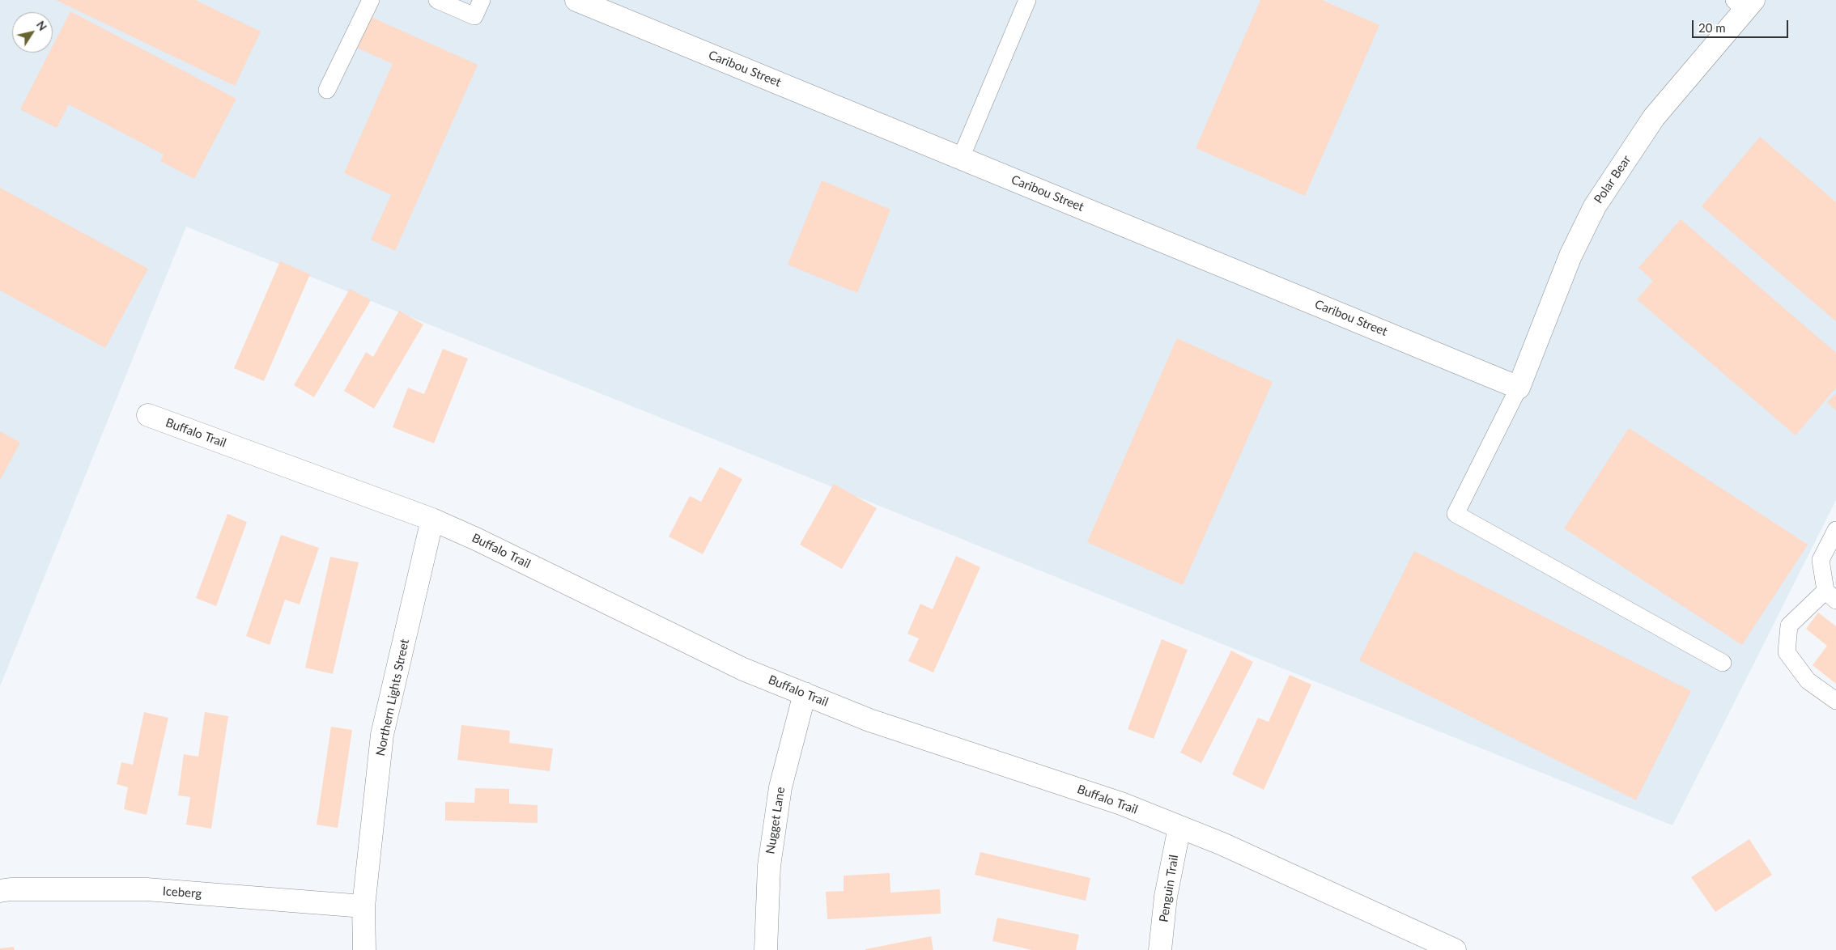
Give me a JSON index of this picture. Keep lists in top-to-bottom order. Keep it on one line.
{"streets":{"street":["Caribou Street","Polar Bear","Buffalo Trail","Northern Lights Street","Nugget Lane","Penguin Trail","Iceberg"]},"crossings":[["Caribou Street","Polar Bear"],["Buffalo Trail","Northern Lights Street"],["Buffalo Trail","Nugget Lane"],["Buffalo Trail","Penguin Trail"],["Northern Lights Street","Iceberg"]],"scale_bar":"20 m","north":"top right"}
